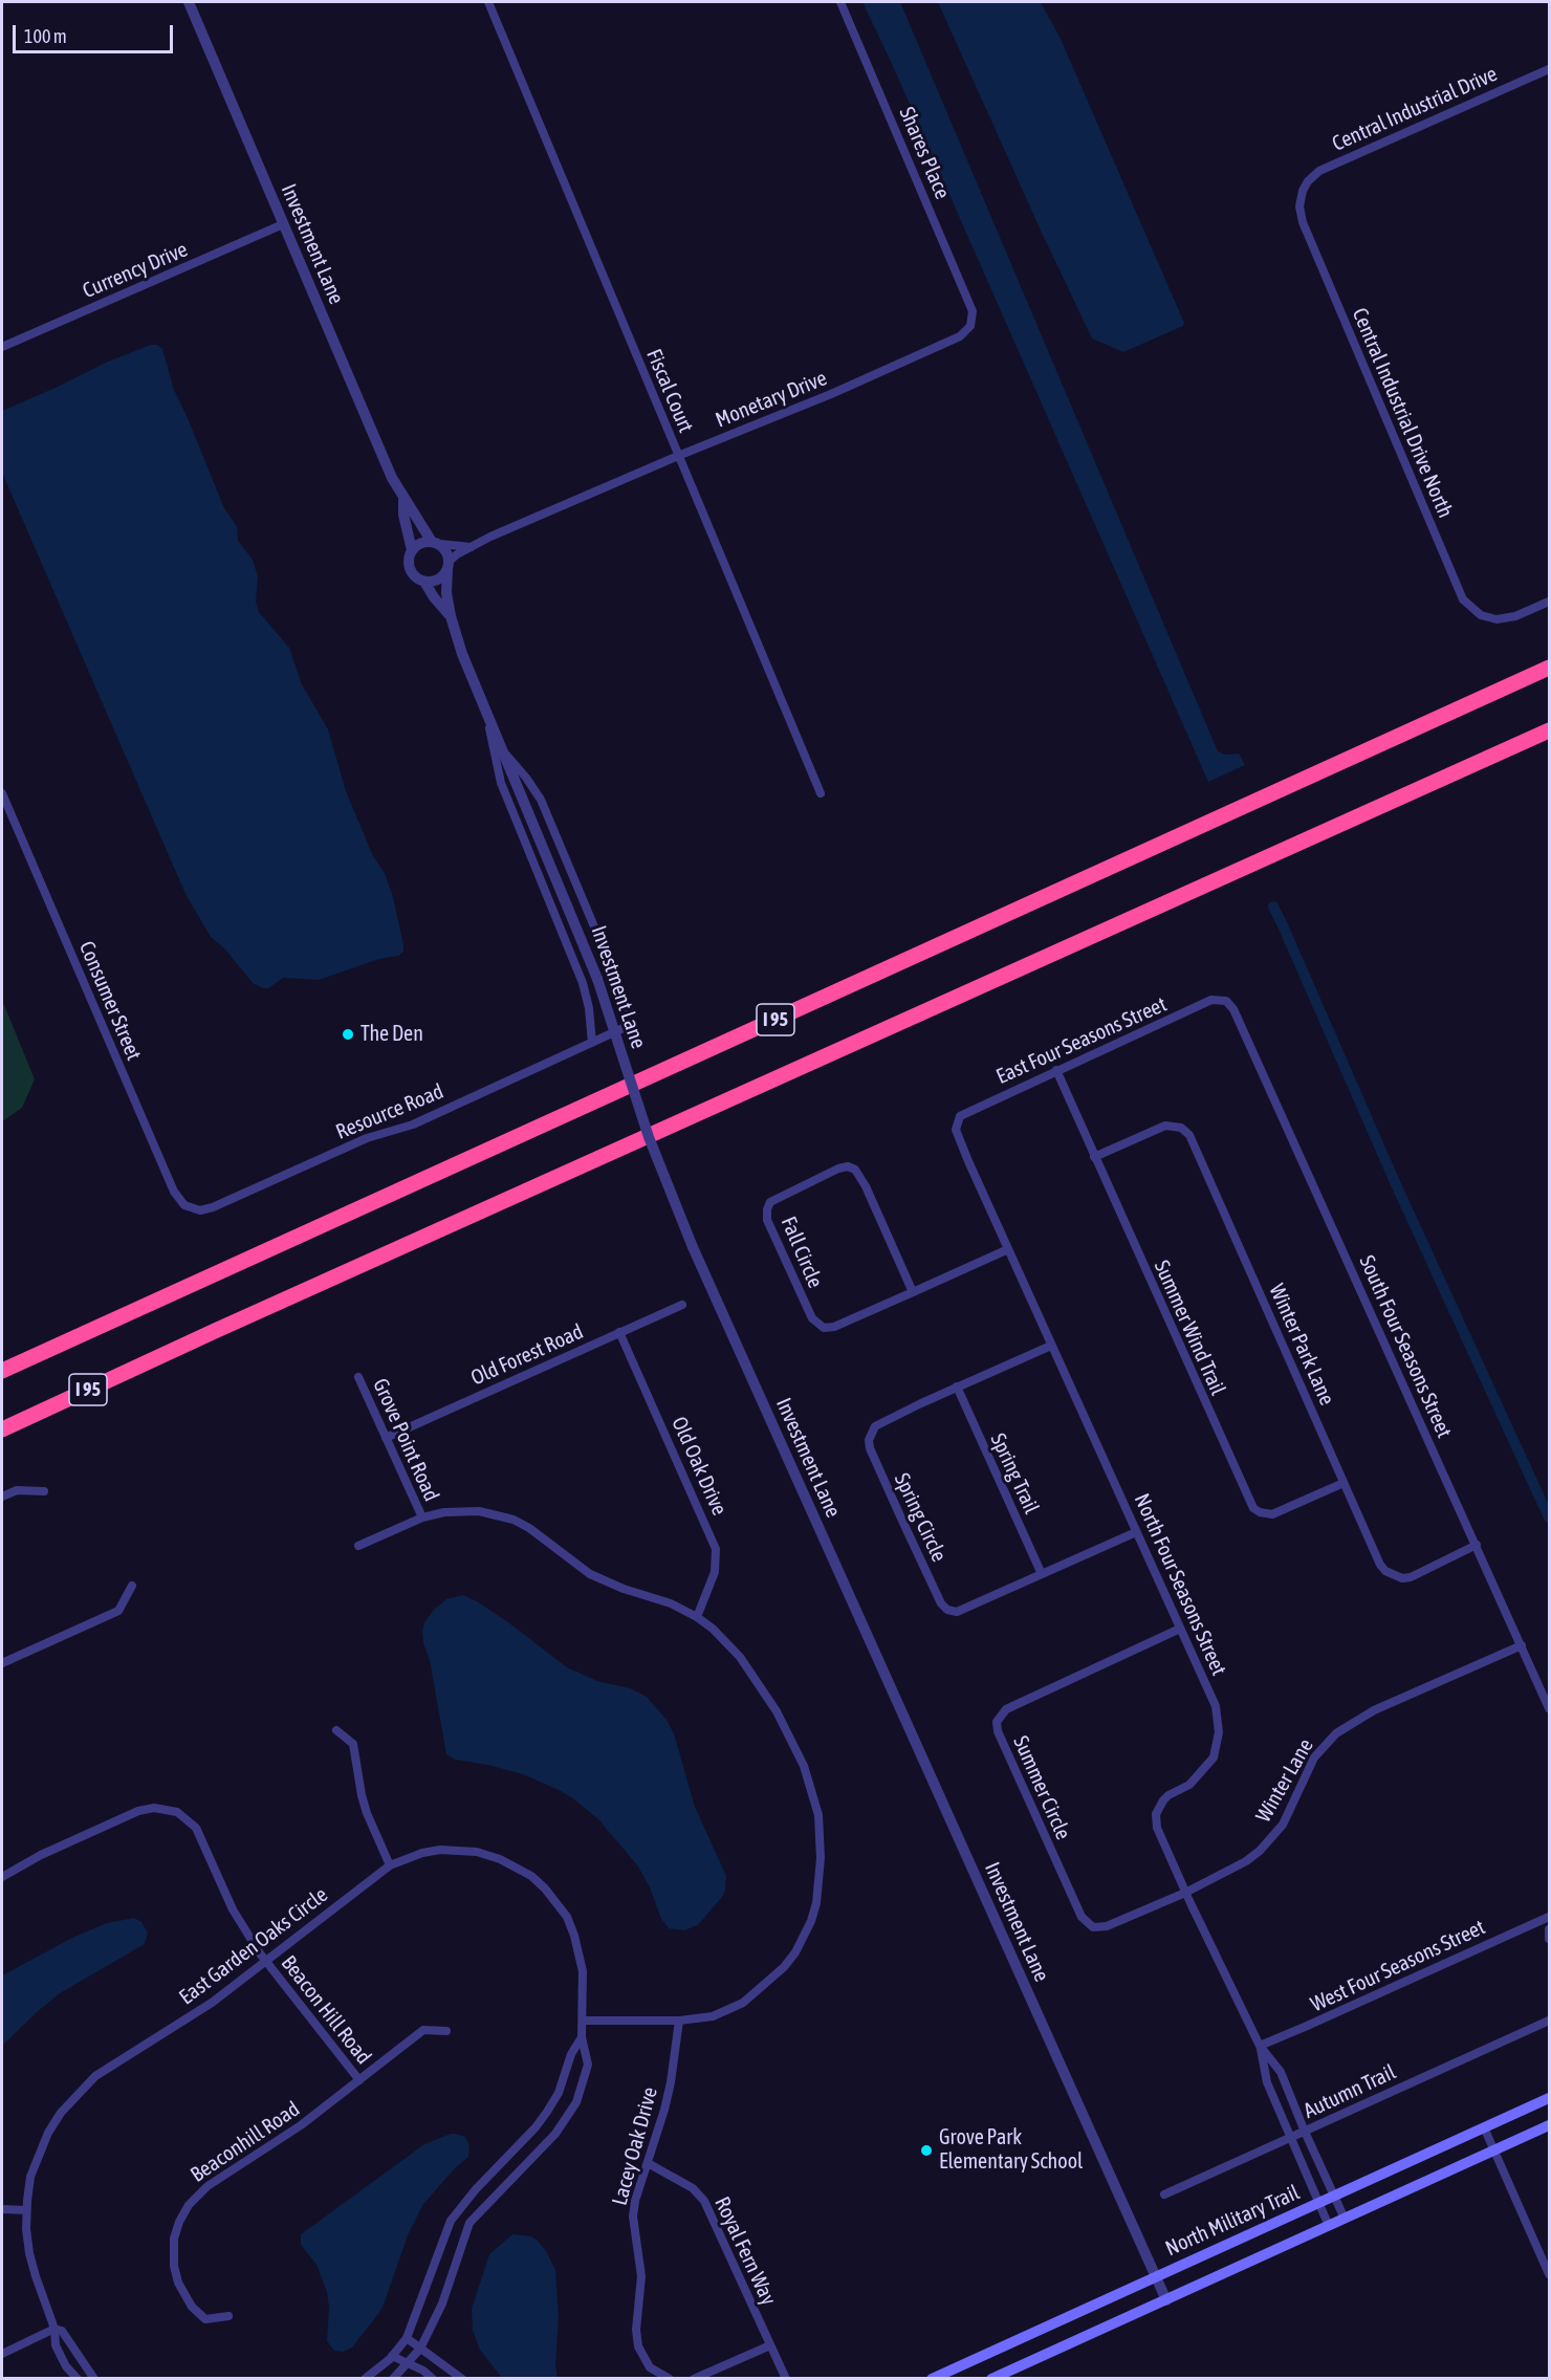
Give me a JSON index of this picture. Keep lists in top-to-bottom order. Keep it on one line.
{"streets":{"highway":["I 95"],"main road":["North Military Trail"],"street":["Central Industrial Drive","Shares Place","Investment Lane","Currency Drive","Fiscal Court","Monetary Drive","Central Industrial Drive North","Consumer Street","East Four Seasons Street","Resource Road","Fall Circle","Summer Wind Trail","Winter Park Lane","South Four Seasons Street","Old Forest Road","Grove Point Road","Old Oak Drive","Spring Trail","Spring Circle","North Four Seasons Street","Winter Lane","Summer Circle","East Garden Oaks Circle","West Four Seasons Street","Beacon Hill Road","Autumn Trail","Beaconhill Road","Lacey Oak Drive","Royal Fern Way"]},"crossings":[["Central Industrial Drive","Central Industrial Drive North"],["Shares Place","Monetary Drive"],["Investment Lane","Currency Drive"],["Investment Lane","Monetary Drive"],["Investment Lane","Resource Road"],["Investment Lane","North Military Trail"],["Fiscal Court","Monetary Drive"],["Consumer Street","Resource Road"],["East Four Seasons Street","Summer Wind Trail"],["East Four Seasons Street","South Four Seasons Street"],["East Four Seasons Street","North Four Seasons Street"],["Fall Circle","North Four Seasons Street"],["Summer Wind Trail","Winter Park Lane"],["Winter Park Lane","South Four Seasons Street"],["South Four Seasons Street","Winter Lane"],["Old Forest Road","Grove Point Road"],["Old Forest Road","Old Oak Drive"],["Spring Trail","Spring Circle"],["Spring Circle","North Four Seasons Street"],["North Four Seasons Street","Winter Lane"],["North Four Seasons Street","Summer Circle"],["North Four Seasons Street","West Four Seasons Street"],["Winter Lane","Summer Circle"],["East Garden Oaks Circle","Beacon Hill Road"],["Beacon Hill Road","Beaconhill Road"],["Lacey Oak Drive","Royal Fern Way"]],"places":["The Den","Grove Park Elementary School"],"scale_bar":"100 m"}
